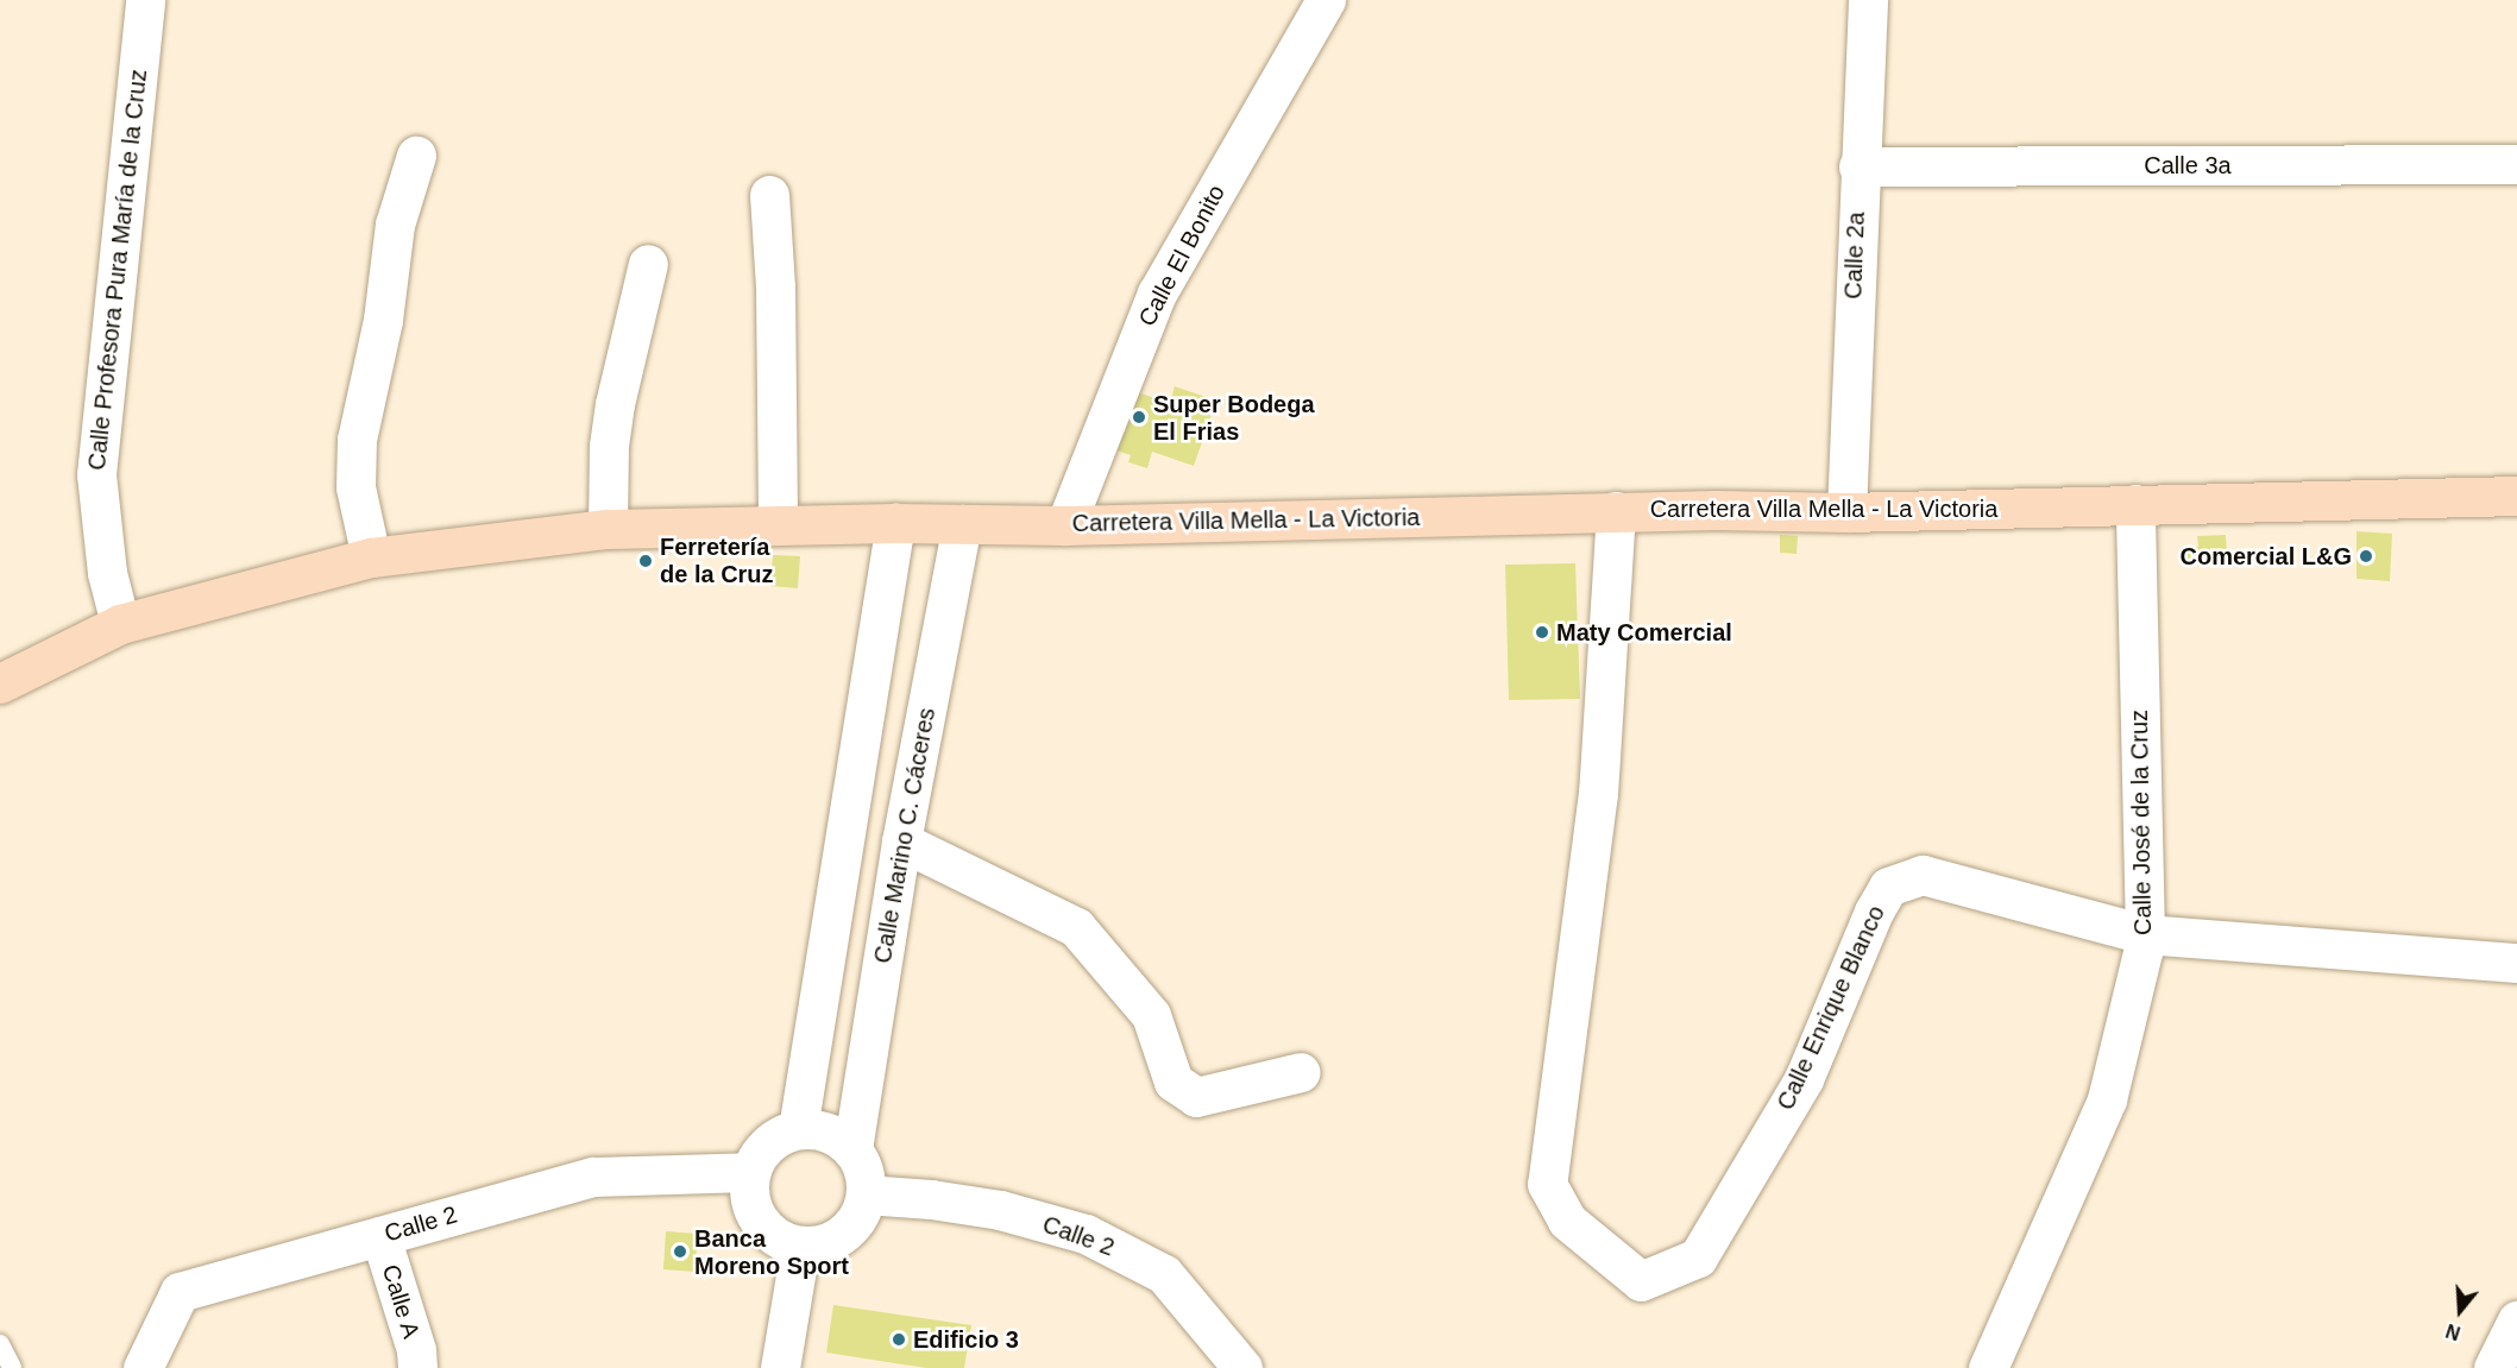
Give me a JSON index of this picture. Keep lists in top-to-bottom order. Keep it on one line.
{"streets":{"main road":["Carretera Villa Mella - La Victoria"],"street":["Calle 3a","Calle El Bonito","Calle 2a","Calle Profesora Pura María de la Cruz","Calle José de la Cruz","Calle Marino C. Cáceres","Calle Enrique Blanco","Calle 2","Calle A"]},"crossings":[["Calle 3a","Calle 2a"],["Calle El Bonito","Carretera Villa Mella - La Victoria"],["Calle 2a","Carretera Villa Mella - La Victoria"],["Calle Profesora Pura María de la Cruz","Carretera Villa Mella - La Victoria"],["Carretera Villa Mella - La Victoria","Calle José de la Cruz"],["Carretera Villa Mella - La Victoria","Calle Marino C. Cáceres"],["Carretera Villa Mella - La Victoria","Calle Enrique Blanco"],["Calle José de la Cruz","Calle Enrique Blanco"],["Calle Marino C. Cáceres","Calle 2"],["Calle 2","Calle A"]],"places":["Super Bodega El Frias","Comercial L&G","Ferretería de la Cruz","Maty Comercial","Banca Moreno Sport","Edificio 3"],"north":"bottom"}
